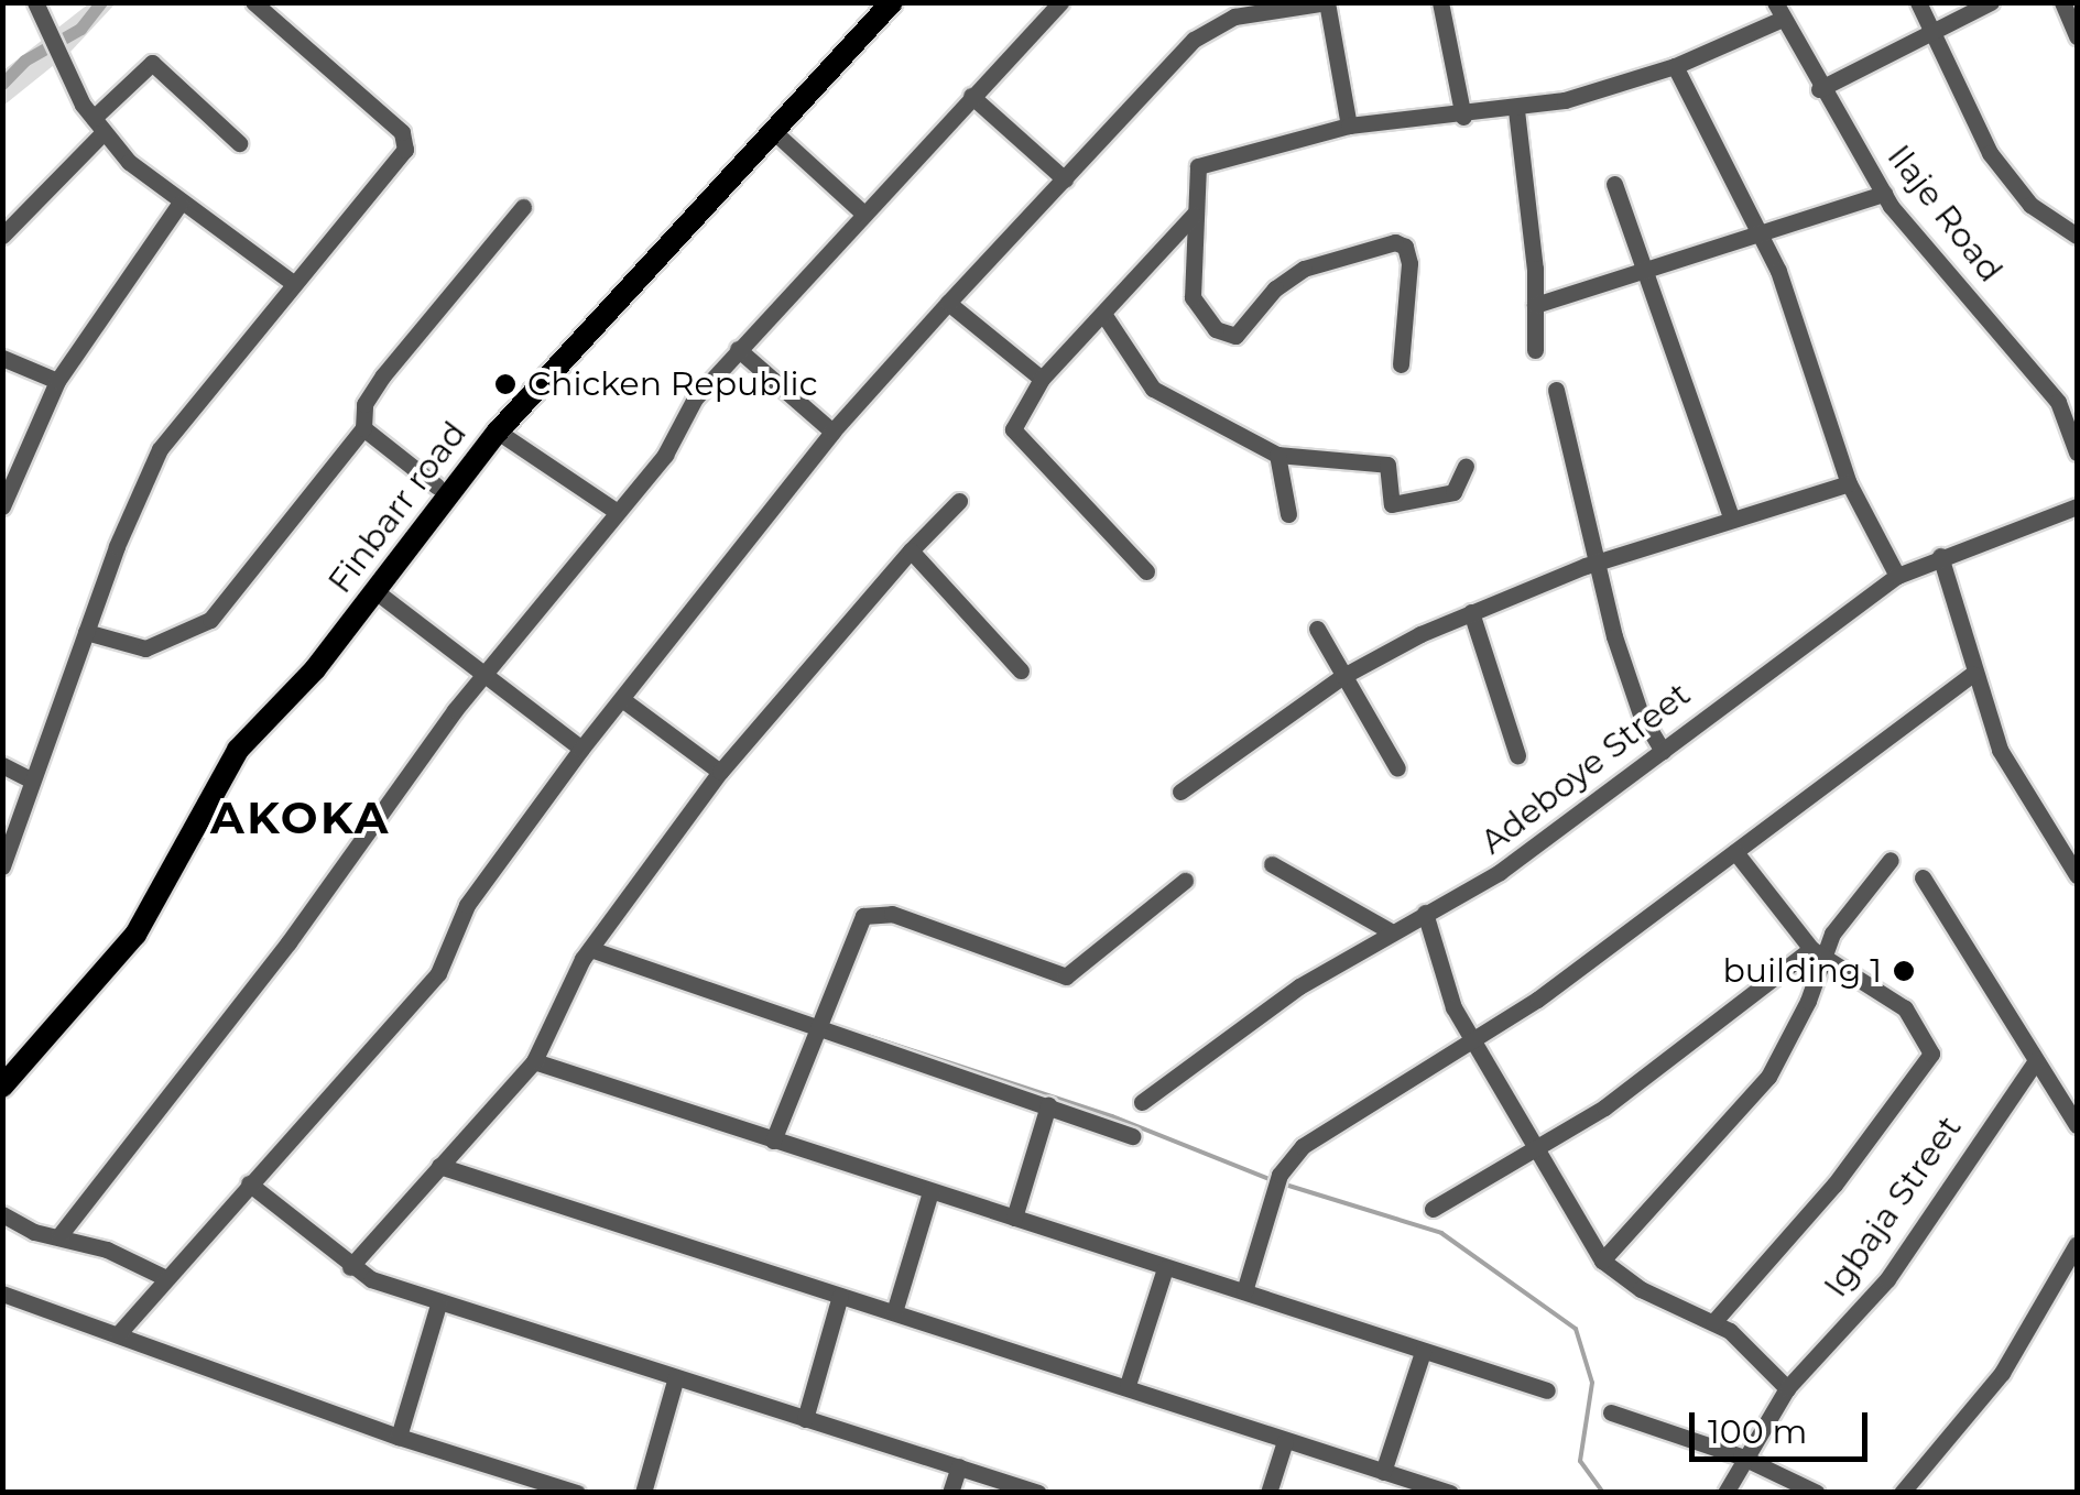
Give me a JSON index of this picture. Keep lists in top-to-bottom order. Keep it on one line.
{"streets":{"main road":["Finbarr road"],"street":["Ilaje Road","Adeboye Street","Igbaja Street"]},"districts":["AKOKA"],"places":["Chicken Republic","building 1"],"scale_bar":"100 m"}
